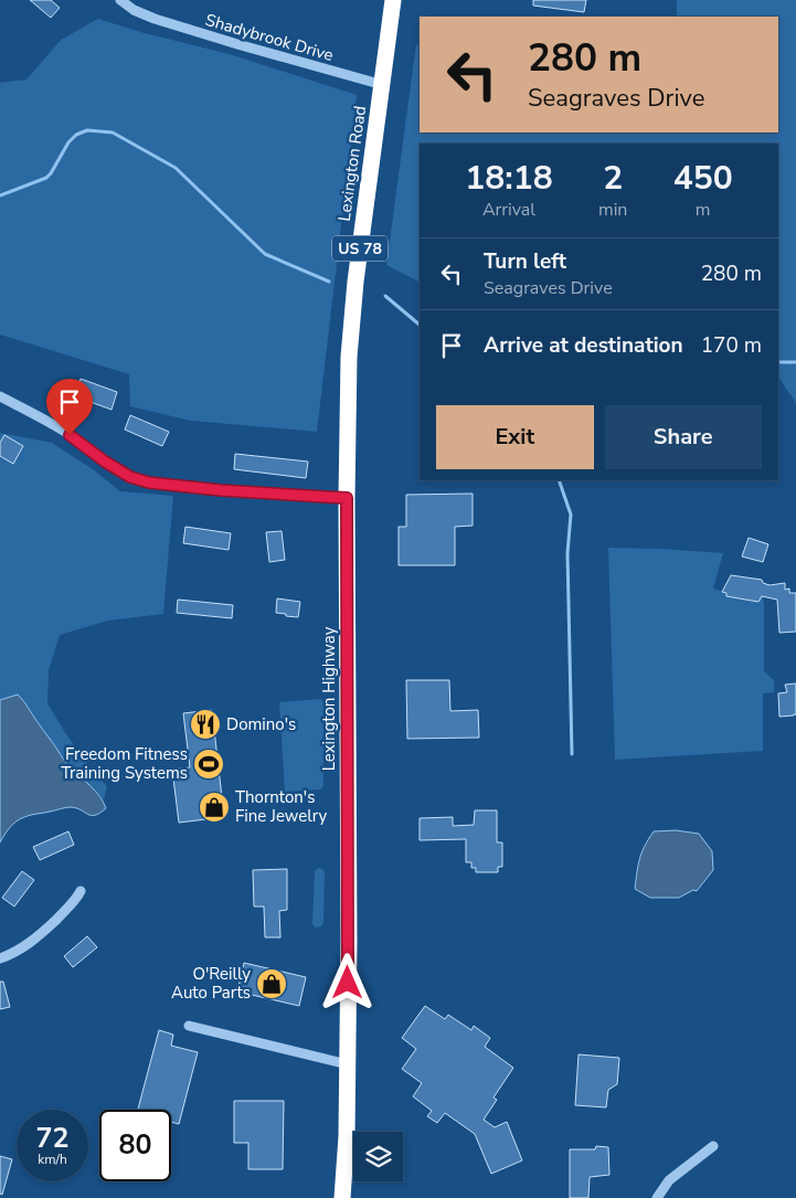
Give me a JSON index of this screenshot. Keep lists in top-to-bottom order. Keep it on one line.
{"streets":{"highway":["Lexington Road","US 78","Lexington Highway"],"street":["Shadybrook Drive"]},"crossings":[["Shadybrook Drive","Lexington Road"],["Lexington Road","Lexington Highway"]],"places":{"restaurant":["Domino's"],"sports":["Freedom Fitness Training Systems"],"shop":["Thornton's Fine Jewelry","O'Reilly Auto Parts"]},"page":{"turn":["280 m","Seagraves Drive"],"eta":["18:18","Arrival","2","min","450","m"],"list":[{"name":"Turn left","note":"Seagraves Drive","value":"280 m"},{"name":"Arrive at destination","value":"170 m"}],"buttons":["Exit","Share"],"speed":"72 km/h","limit":"80"}}
